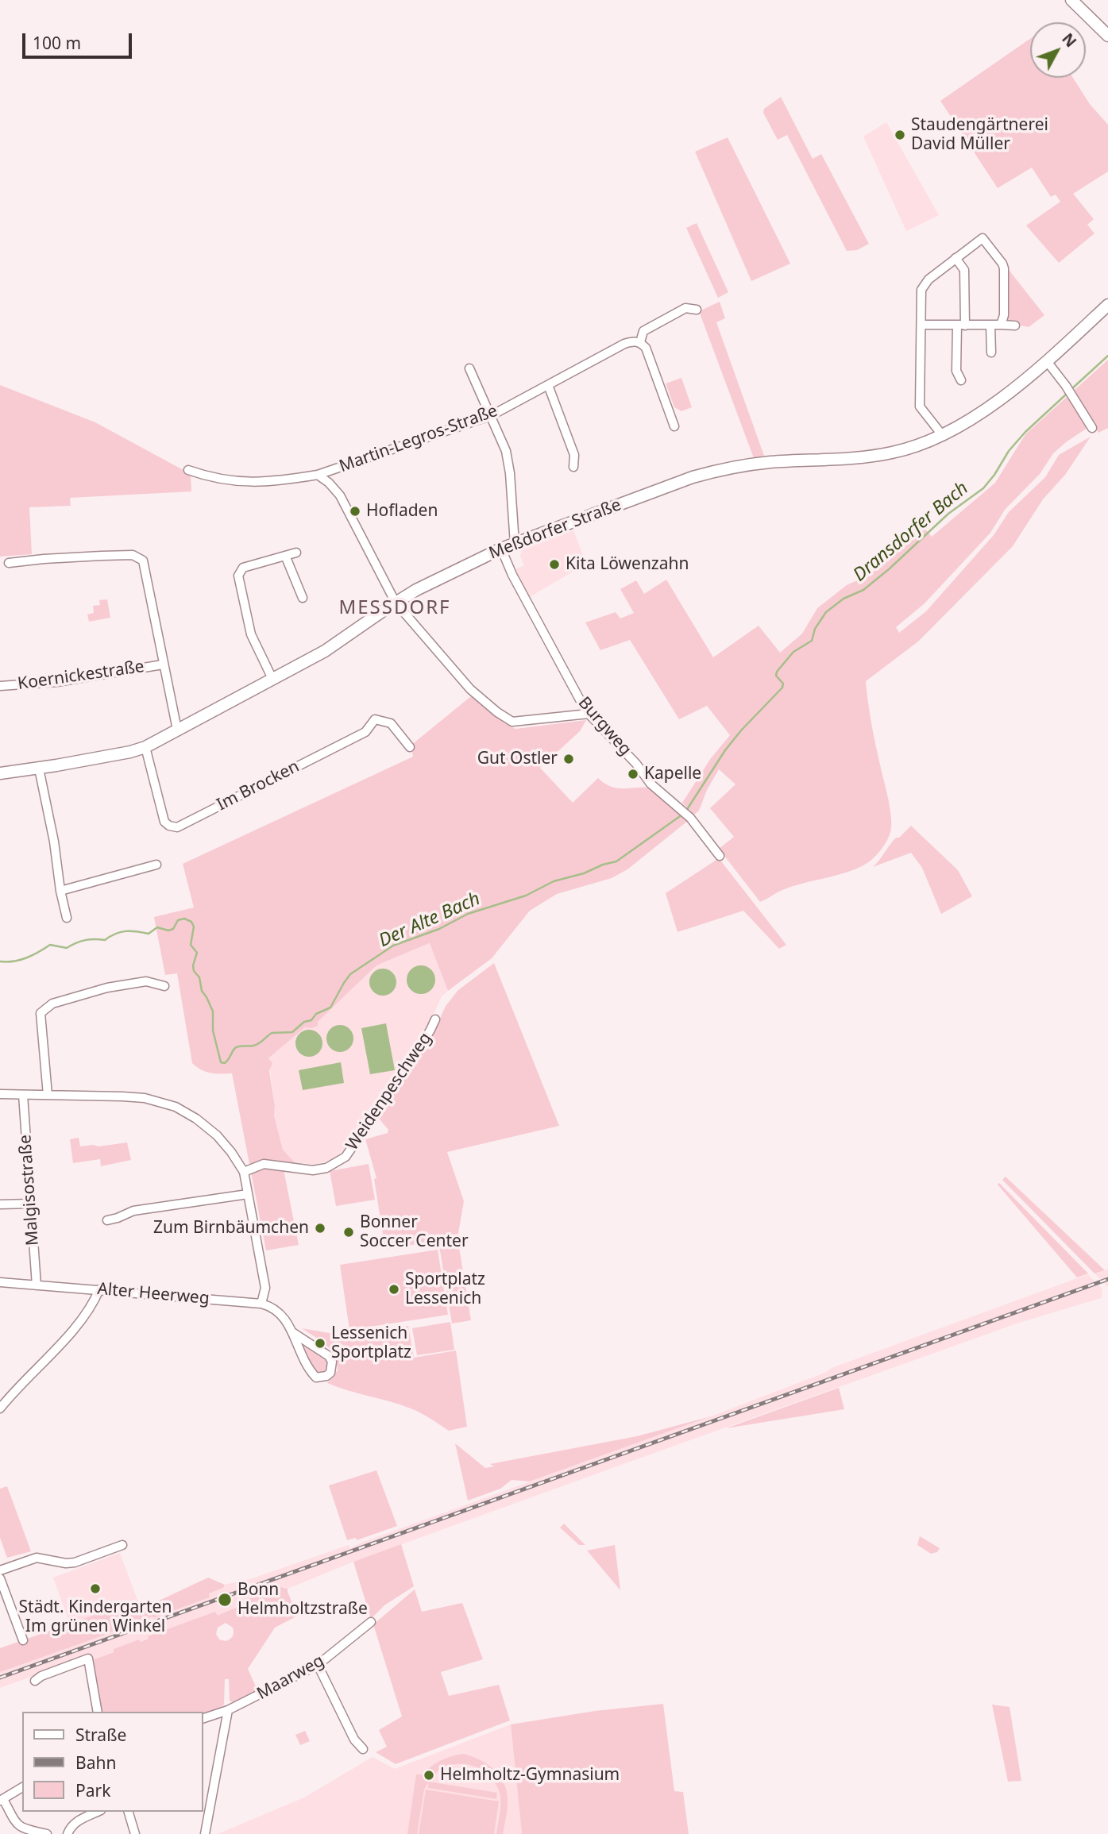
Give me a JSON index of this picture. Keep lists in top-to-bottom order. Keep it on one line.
{"streets":{"street":["Martin-Legros-Straße","Meßdorfer Straße","Koernickestraße","Burgweg","Im Brocken","Weidenpeschweg","Malgisostraße","Alter Heerweg","Maarweg"]},"crossings":[["Meßdorfer Straße","Burgweg"],["Meßdorfer Straße","Im Brocken"],["Malgisostraße","Alter Heerweg"]],"districts":["MESSDORF"],"water":["Dransdorfer Bach","Der Alte Bach"],"places":["Staudengärtnerei David Müller","Hofladen","Kita Löwenzahn","Gut Ostler","Kapelle","Zum Birnbäumchen","Bonner Soccer Center","Sportplatz Lessenich","Lessenich Sportplatz","Städt. Kindergarten Im grünen Winkel","Bonn Helmholtzstraße","Helmholtz-Gymnasium"],"legend":["Straße","Bahn","Park"],"scale_bar":"100 m","north":"top right"}
